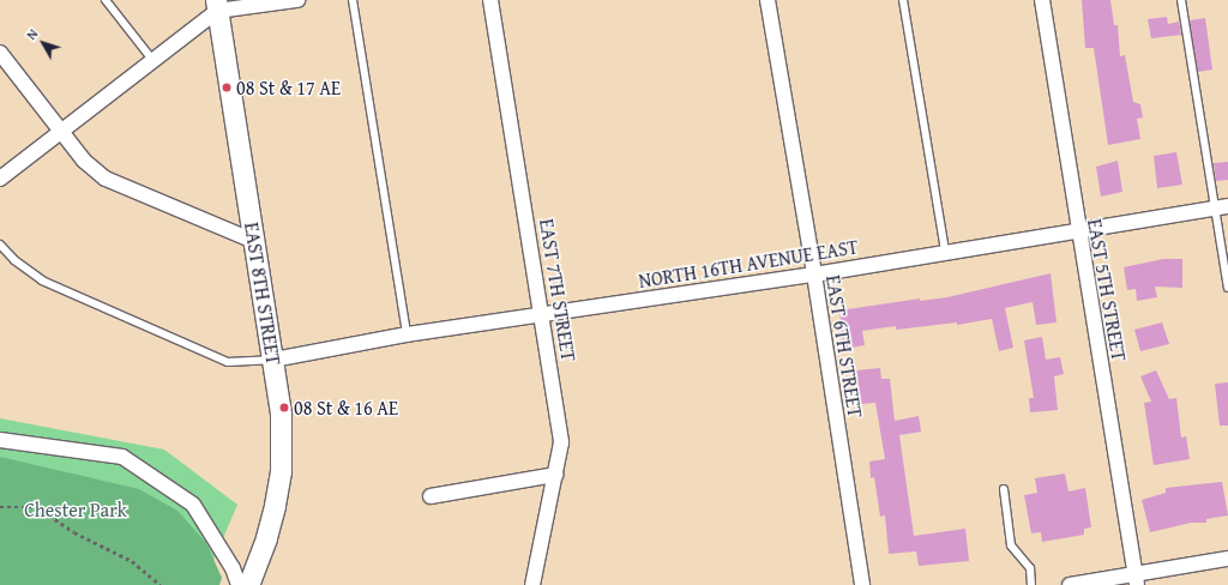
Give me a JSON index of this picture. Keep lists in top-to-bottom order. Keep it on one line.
{"streets":{"street":["NORTH 16TH AVENUE EAST","EAST 7TH STREET","EAST 5TH STREET","EAST 8TH STREET","EAST 6TH STREET"]},"crossings":[["NORTH 16TH AVENUE EAST","EAST 7TH STREET"],["NORTH 16TH AVENUE EAST","EAST 5TH STREET"],["NORTH 16TH AVENUE EAST","EAST 8TH STREET"],["NORTH 16TH AVENUE EAST","EAST 6TH STREET"]],"parks":["Chester Park"],"places":["08 St & 17 AE","08 St & 16 AE"],"north":"top left"}
